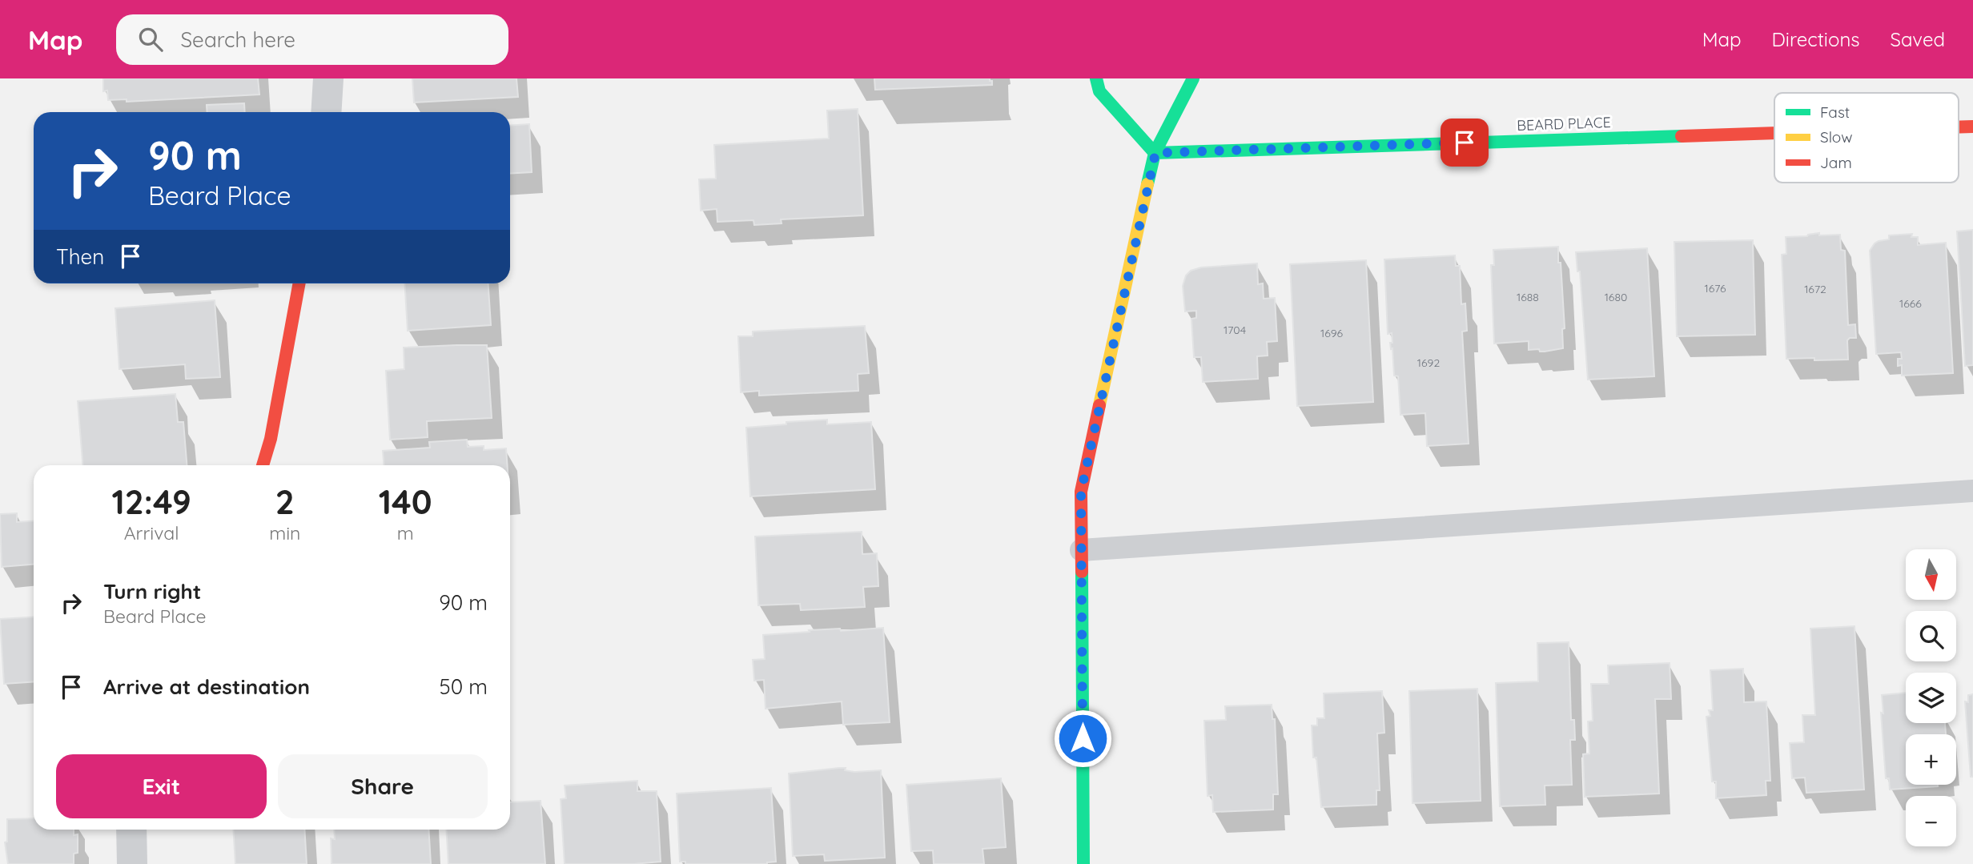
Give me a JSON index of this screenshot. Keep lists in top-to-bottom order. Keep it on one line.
{"streets":{"street":["BEARD PLACE"]},"house_numbers":["1676","1672","1688","1680","1666","1704","1696","1692"],"legend":["Fast","Slow","Jam"],"north":"bottom","page":{"header":"Map","search":"Search here","nav":["Map","Directions","Saved"],"turn":["90 m","Beard Place"],"then":"Then","eta":["12:49","Arrival","2","min","140","m"],"map_buttons":["+","−"],"list":[{"name":"Turn right","note":"Beard Place","value":"90 m"},{"name":"Arrive at destination","value":"50 m"}],"buttons":["Exit","Share"]}}
